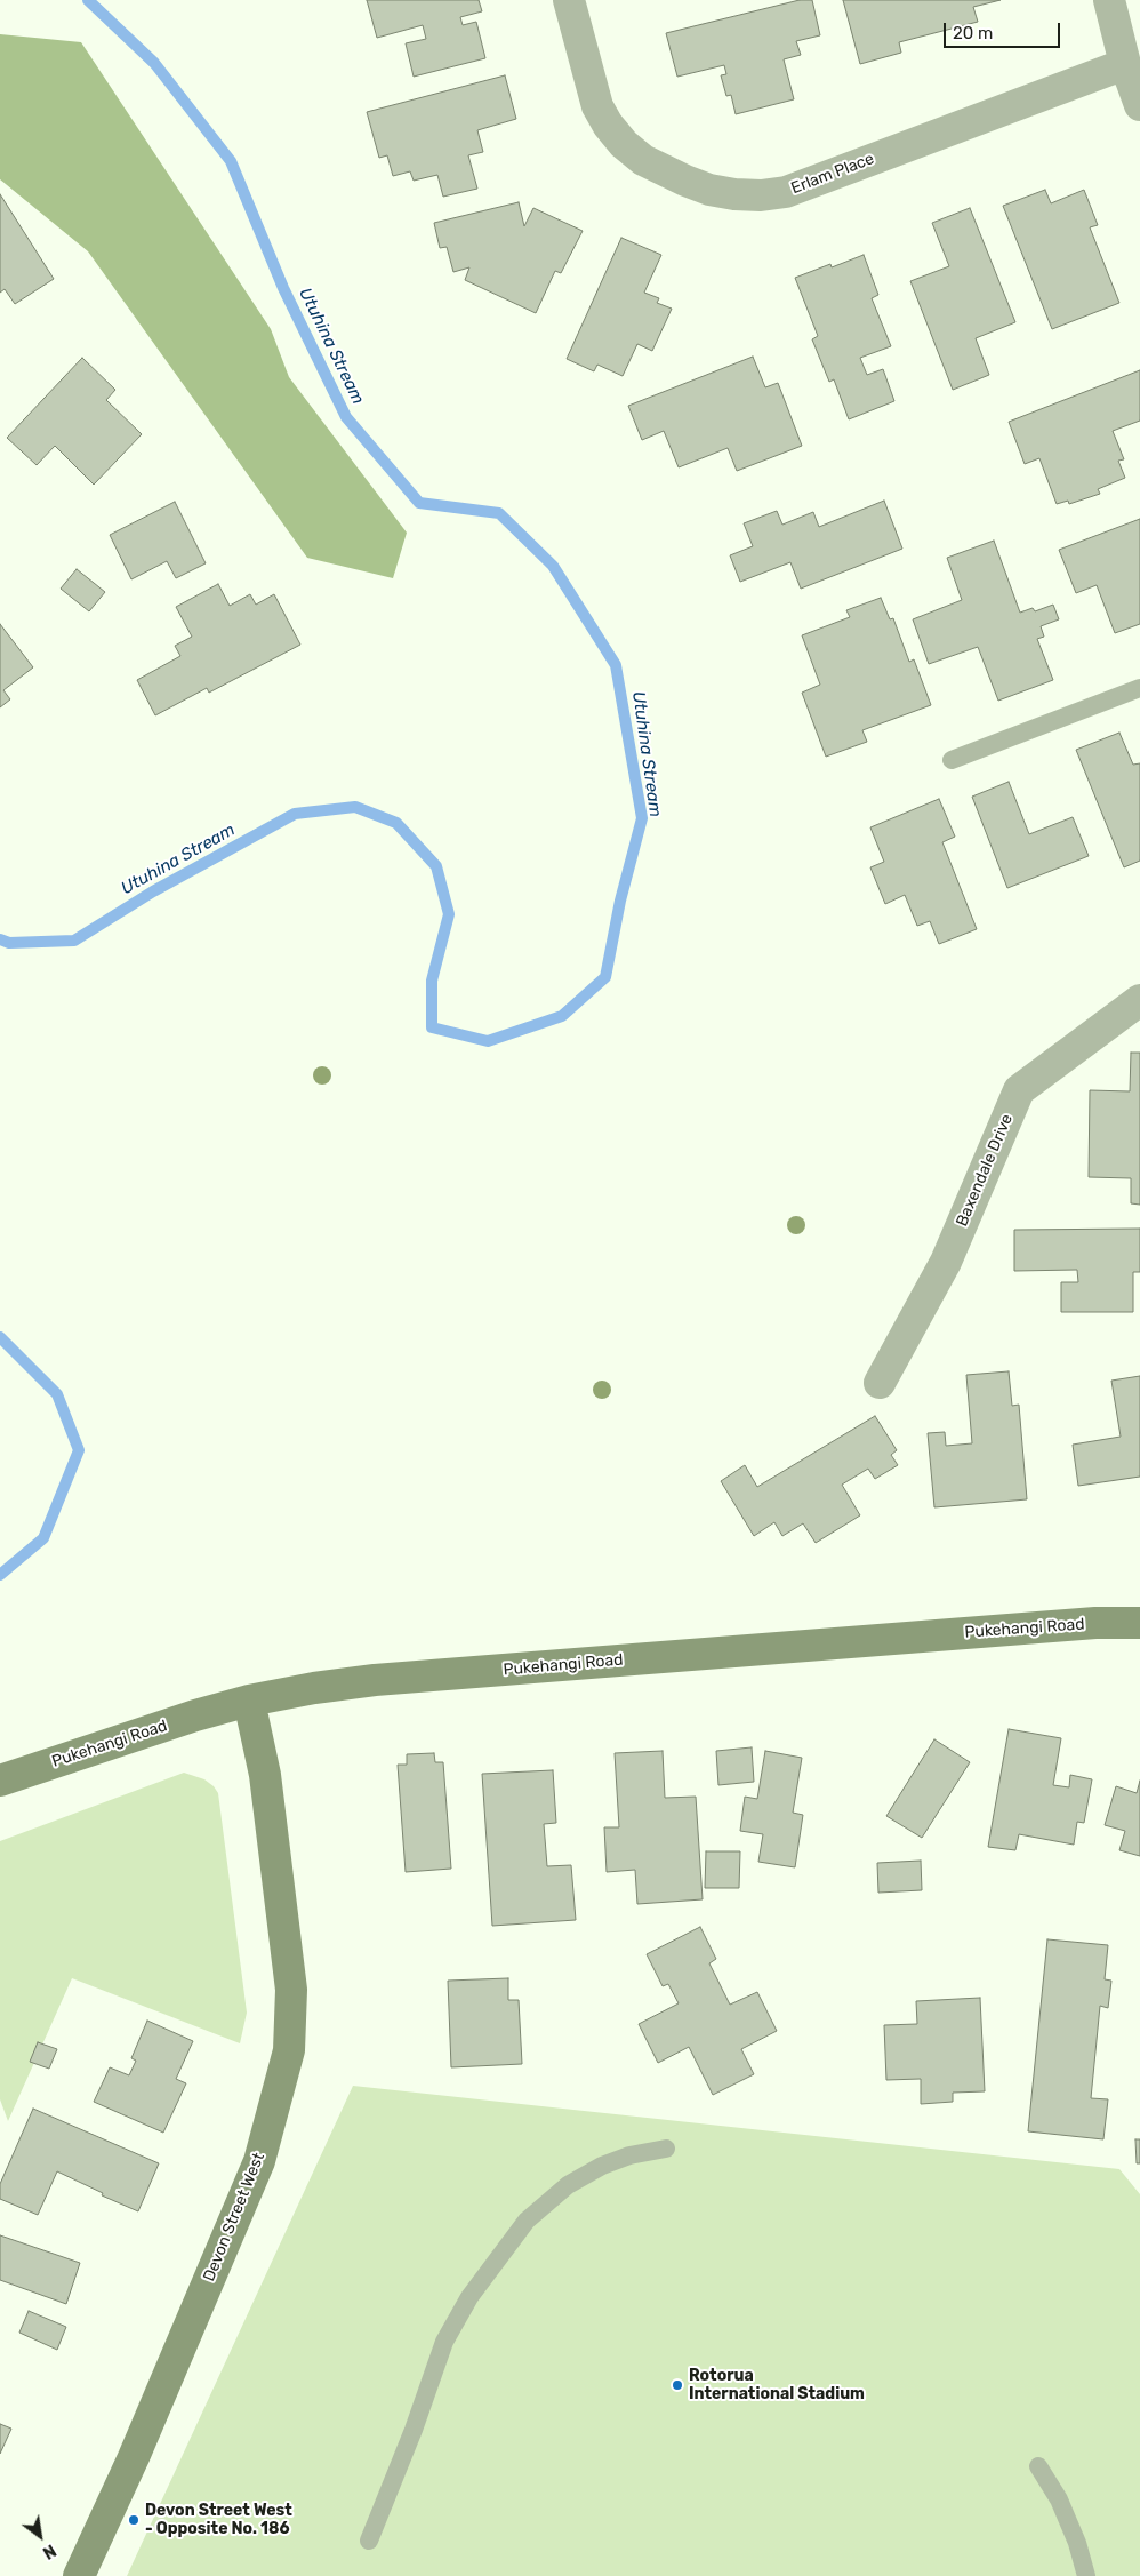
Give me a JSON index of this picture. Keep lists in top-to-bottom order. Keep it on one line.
{"streets":{"main road":["Pukehangi Road","Devon Street West"],"street":["Erlam Place","Baxendale Drive"]},"crossings":[["Pukehangi Road","Devon Street West"]],"water":["Utuhina Stream"],"places":["Rotorua International Stadium","Devon Street West - Opposite No. 186"],"scale_bar":"20 m","north":"bottom right"}
